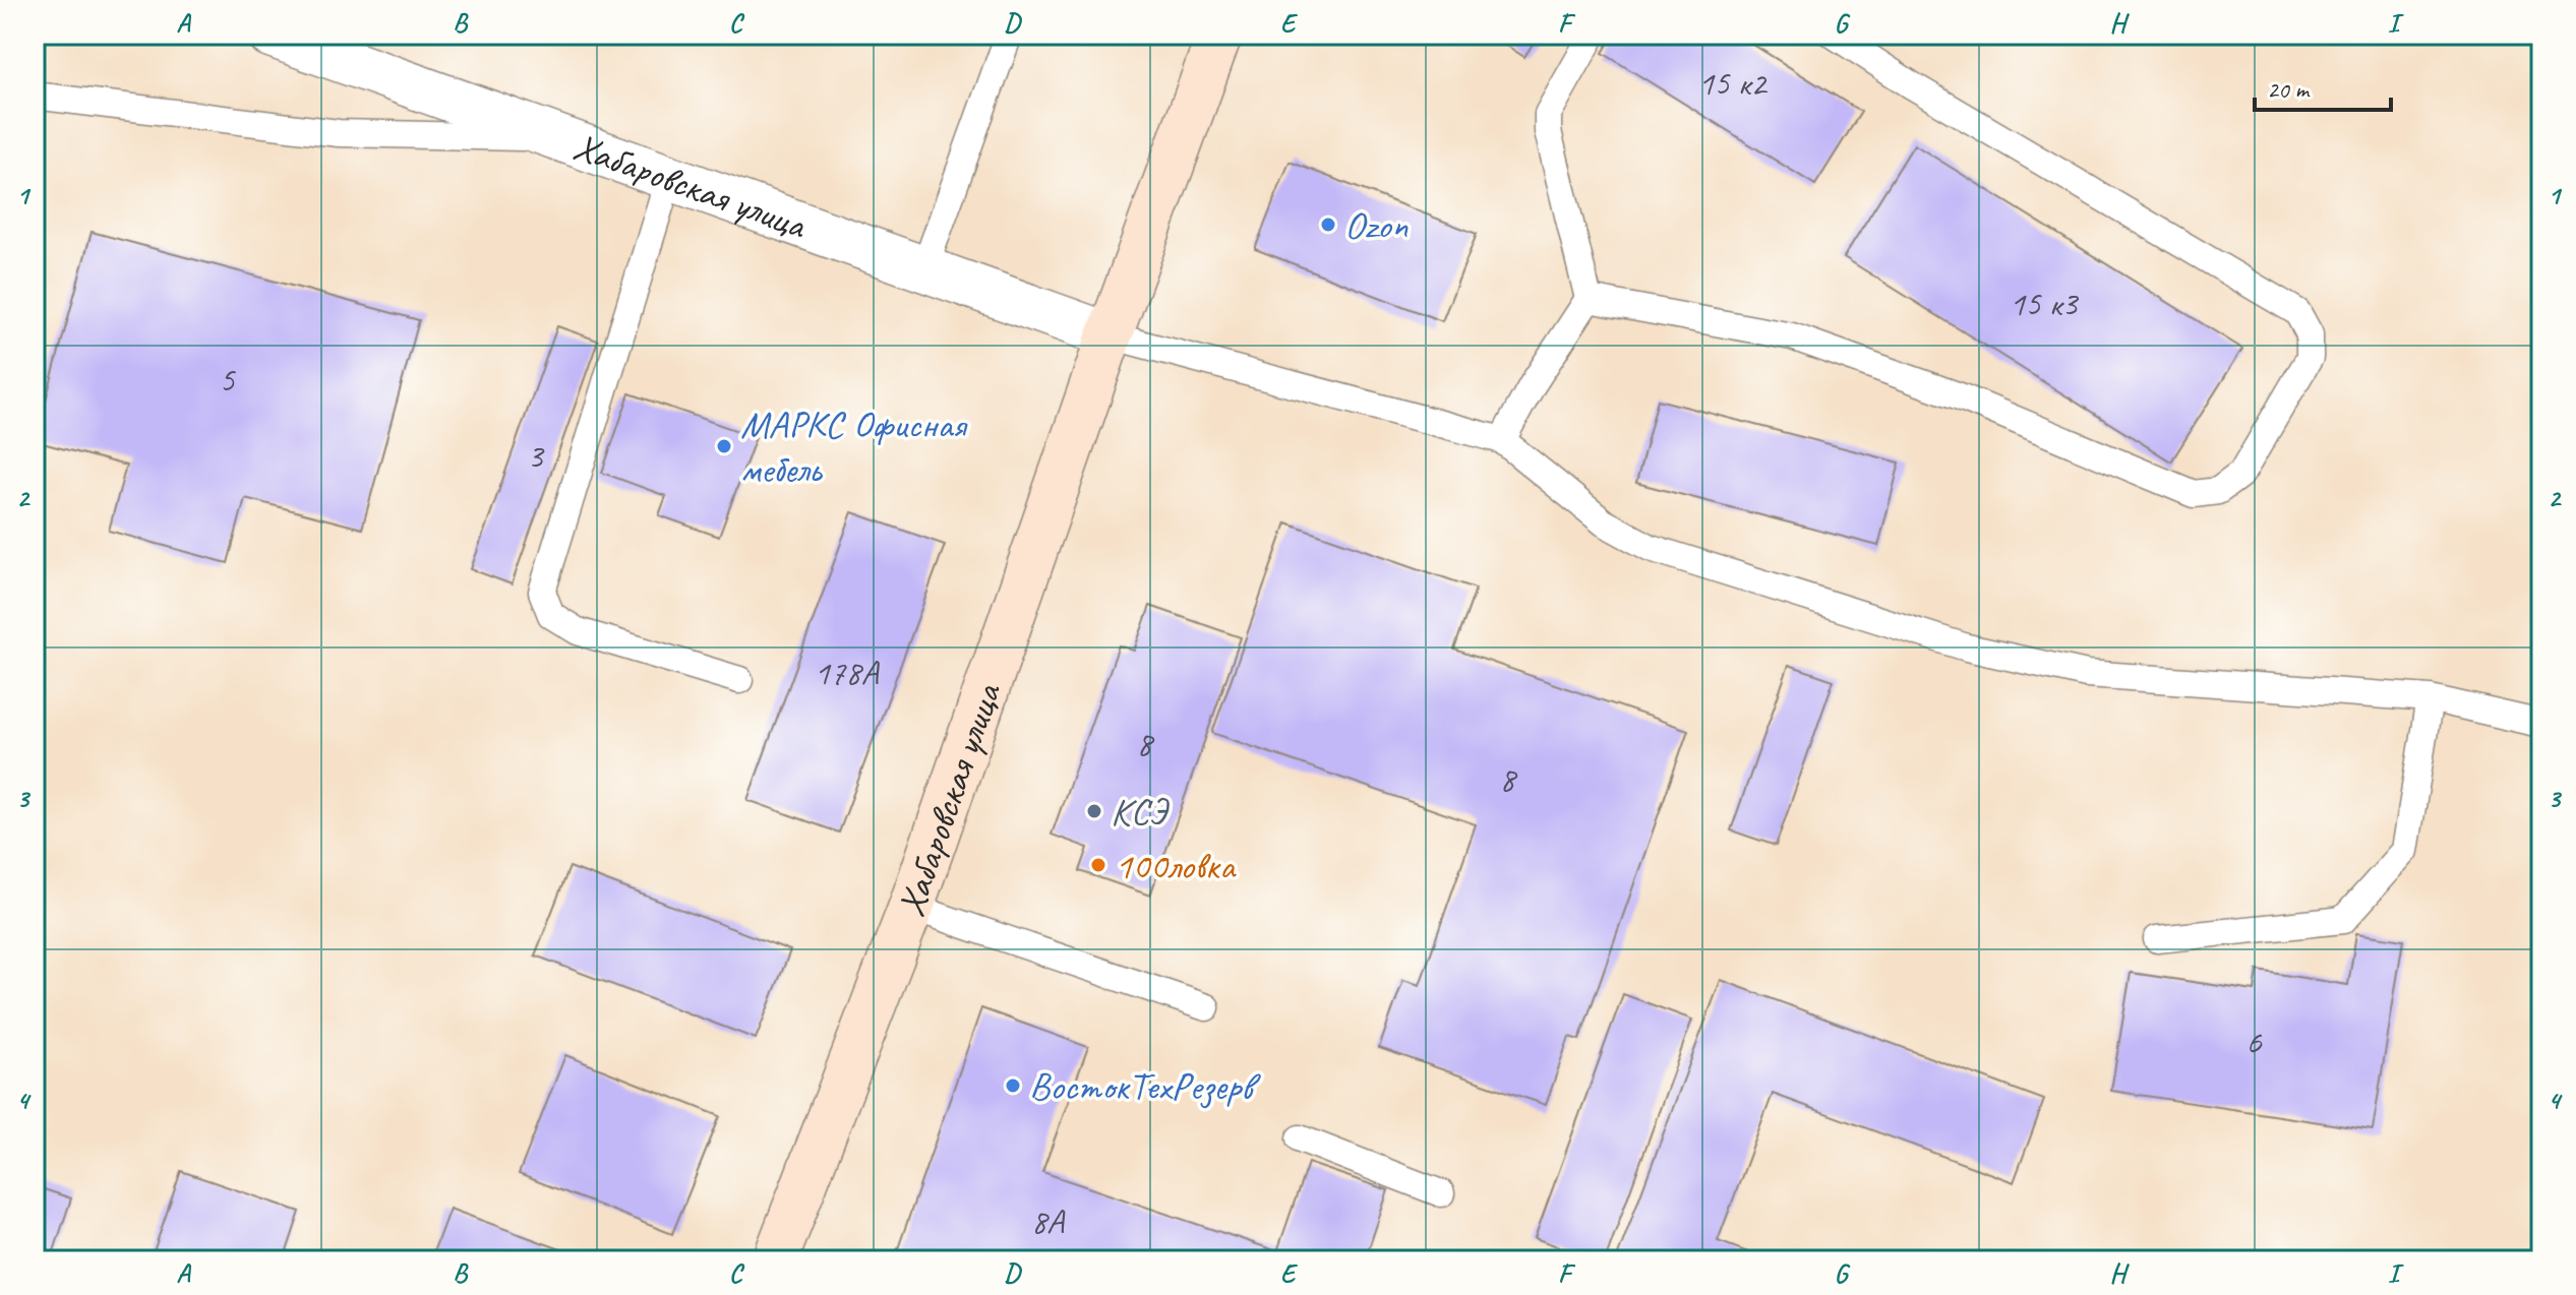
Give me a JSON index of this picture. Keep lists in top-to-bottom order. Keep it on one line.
{"streets":{"street":["Хабаровская улица"]},"places":["Ozon","МАРКС Офисная мебель","КСЭ","100ловка","ВостокТехРезерв"],"house_numbers":["15 к2","15 к3","5","3","178А","8","8","6","8А"],"scale_bar":"20 m","grid":{"columns":["A","B","C","D","E","F","G","H","I"],"rows":["1","2","3","4"]}}
